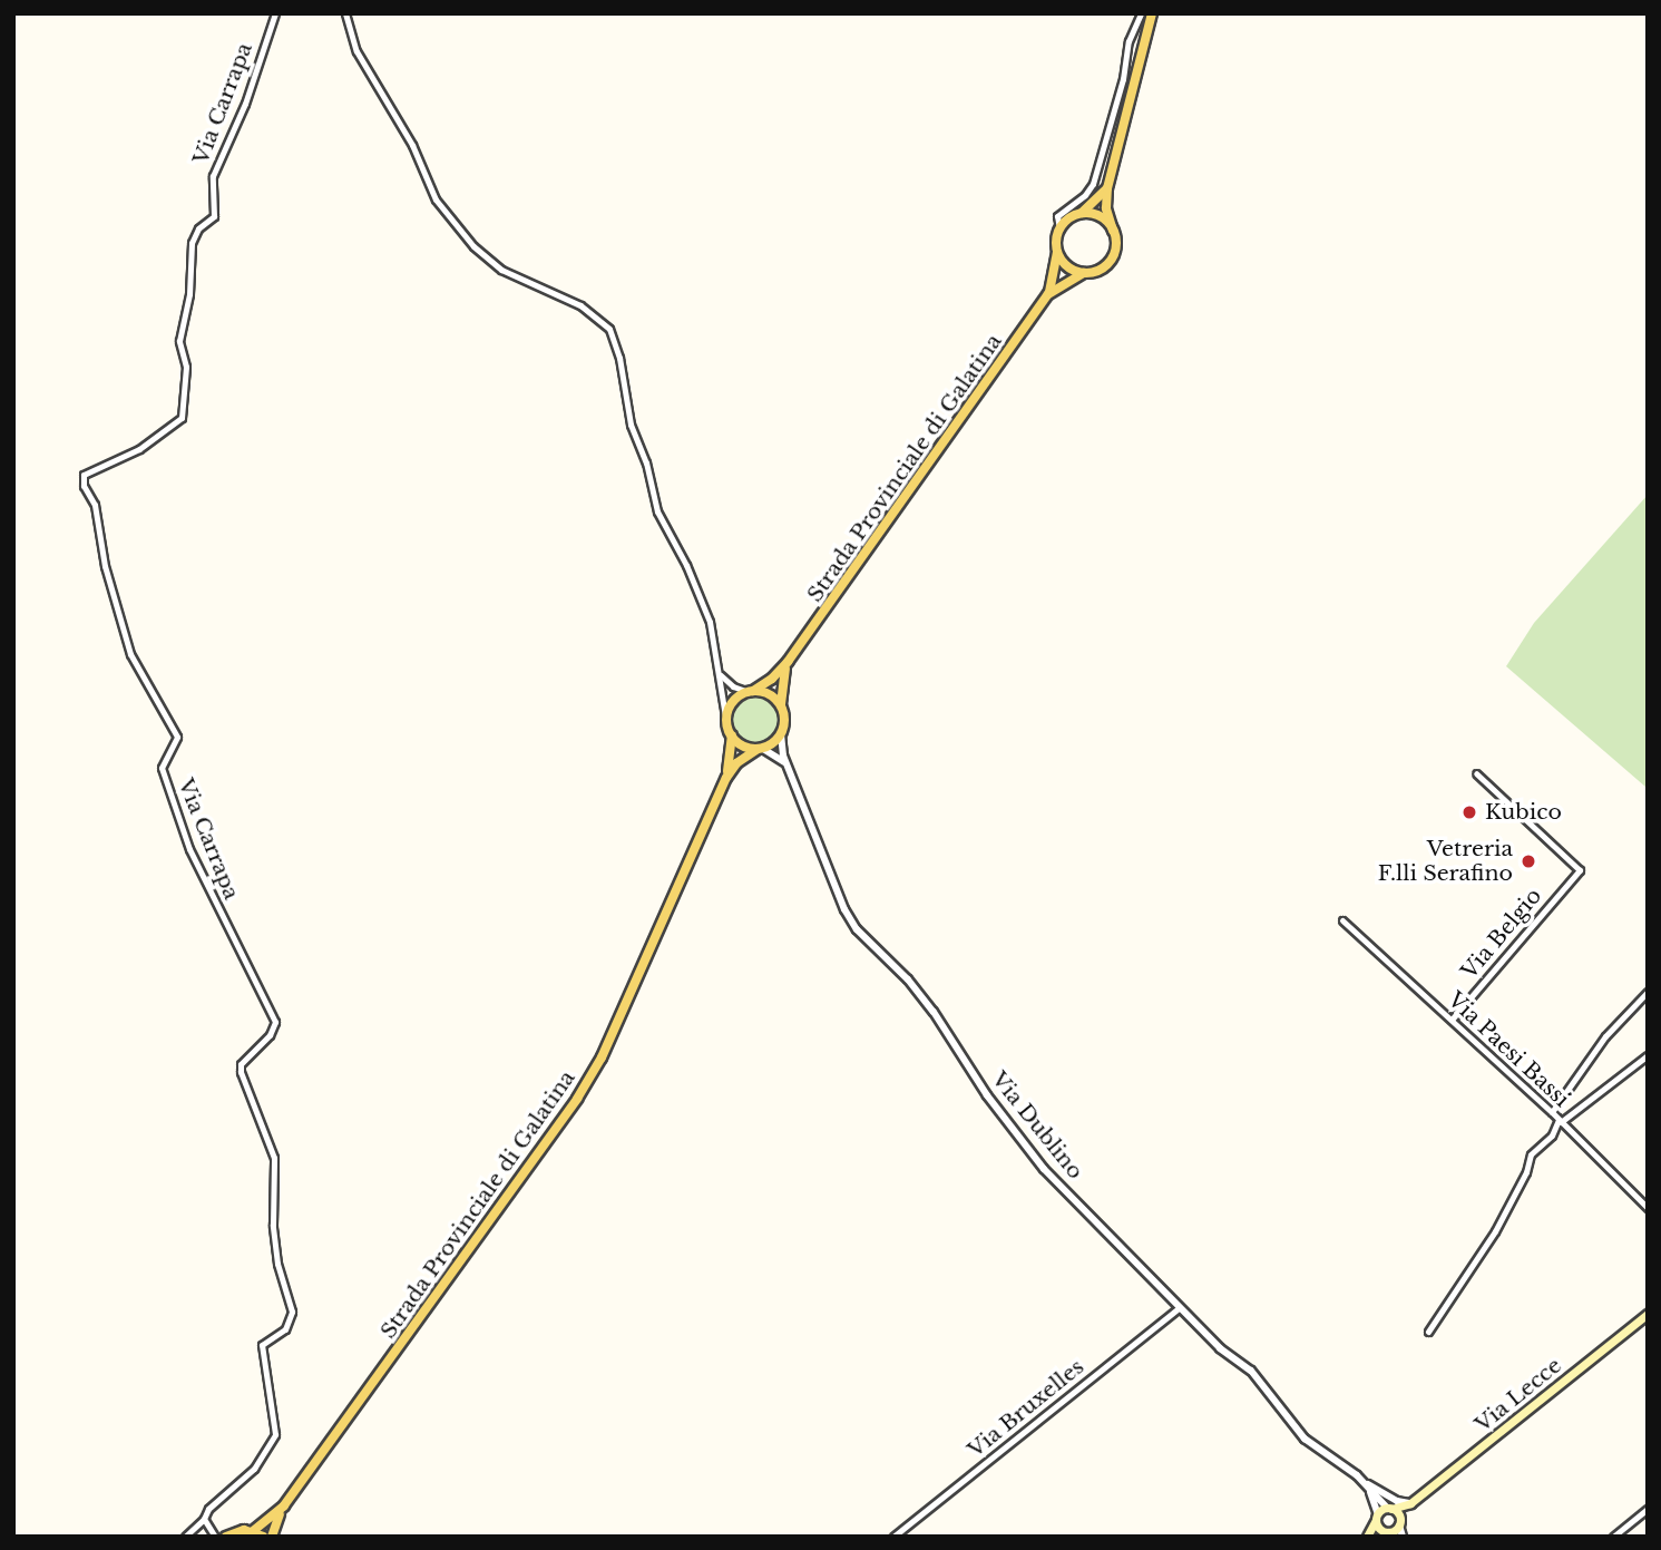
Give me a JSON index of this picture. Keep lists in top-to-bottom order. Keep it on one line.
{"streets":{"main road":["Strada Provinciale di Galatina","Via Lecce"],"street":["Via Carrapa","Via Belgio","Via Paesi Bassi","Via Dublino","Via Bruxelles"]},"crossings":[["Strada Provinciale di Galatina","Via Dublino"],["Via Belgio","Via Paesi Bassi"],["Via Dublino","Via Lecce"],["Via Dublino","Via Bruxelles"]],"places":["Kubico","Vetreria F.lli Serafino"]}
